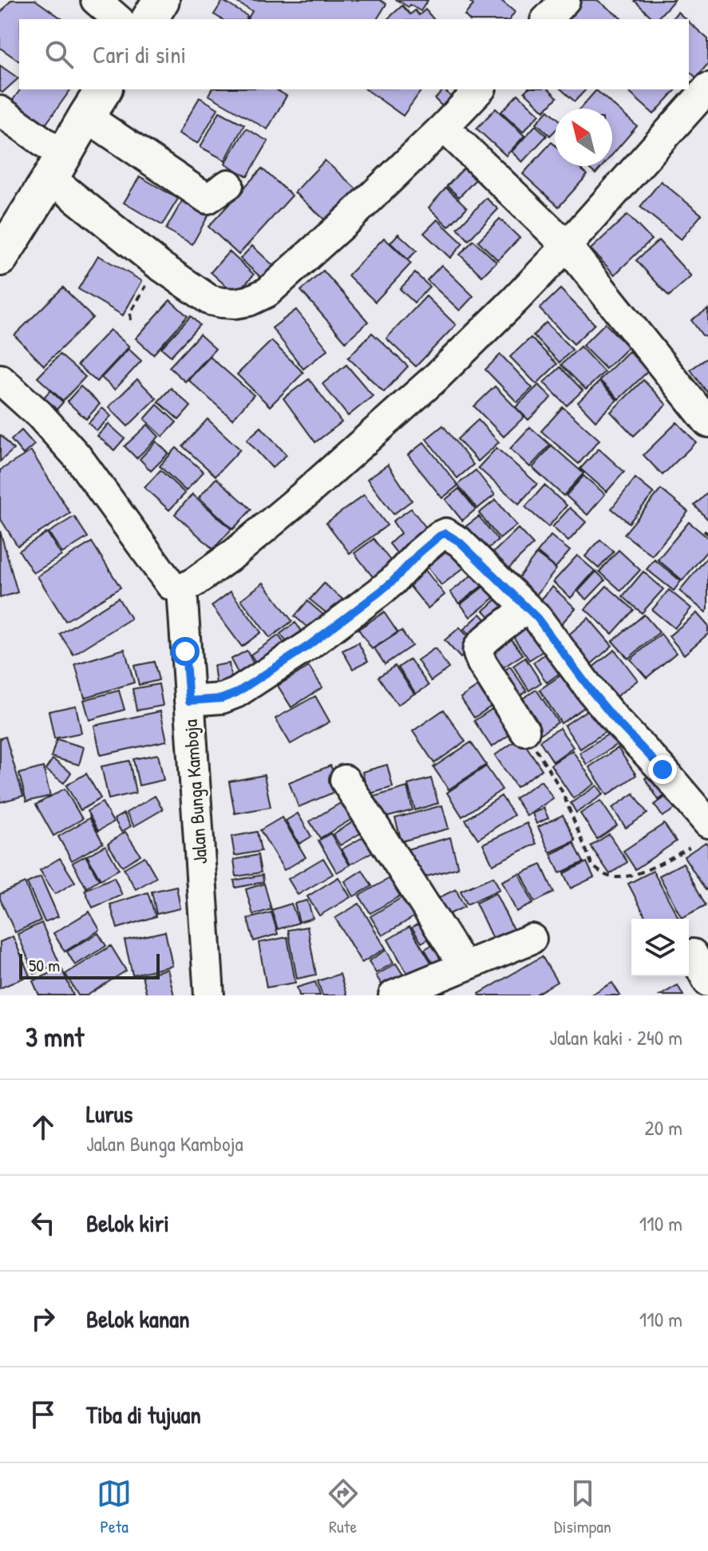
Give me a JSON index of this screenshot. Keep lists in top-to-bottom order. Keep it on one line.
{"streets":{"street":["Jalan Bunga Kamboja"]},"scale_bar":"50 m","north":"top left","page":{"search":"Cari di sini","scale":"50 m","heading":["3 mnt","Jalan kaki · 240 m"],"list":[["Lurus","Jalan Bunga Kamboja","20 m"],["Belok kiri","110 m"],["Belok kanan","110 m"],"Tiba di tujuan"],"nav":["Peta","Rute","Disimpan"]}}
